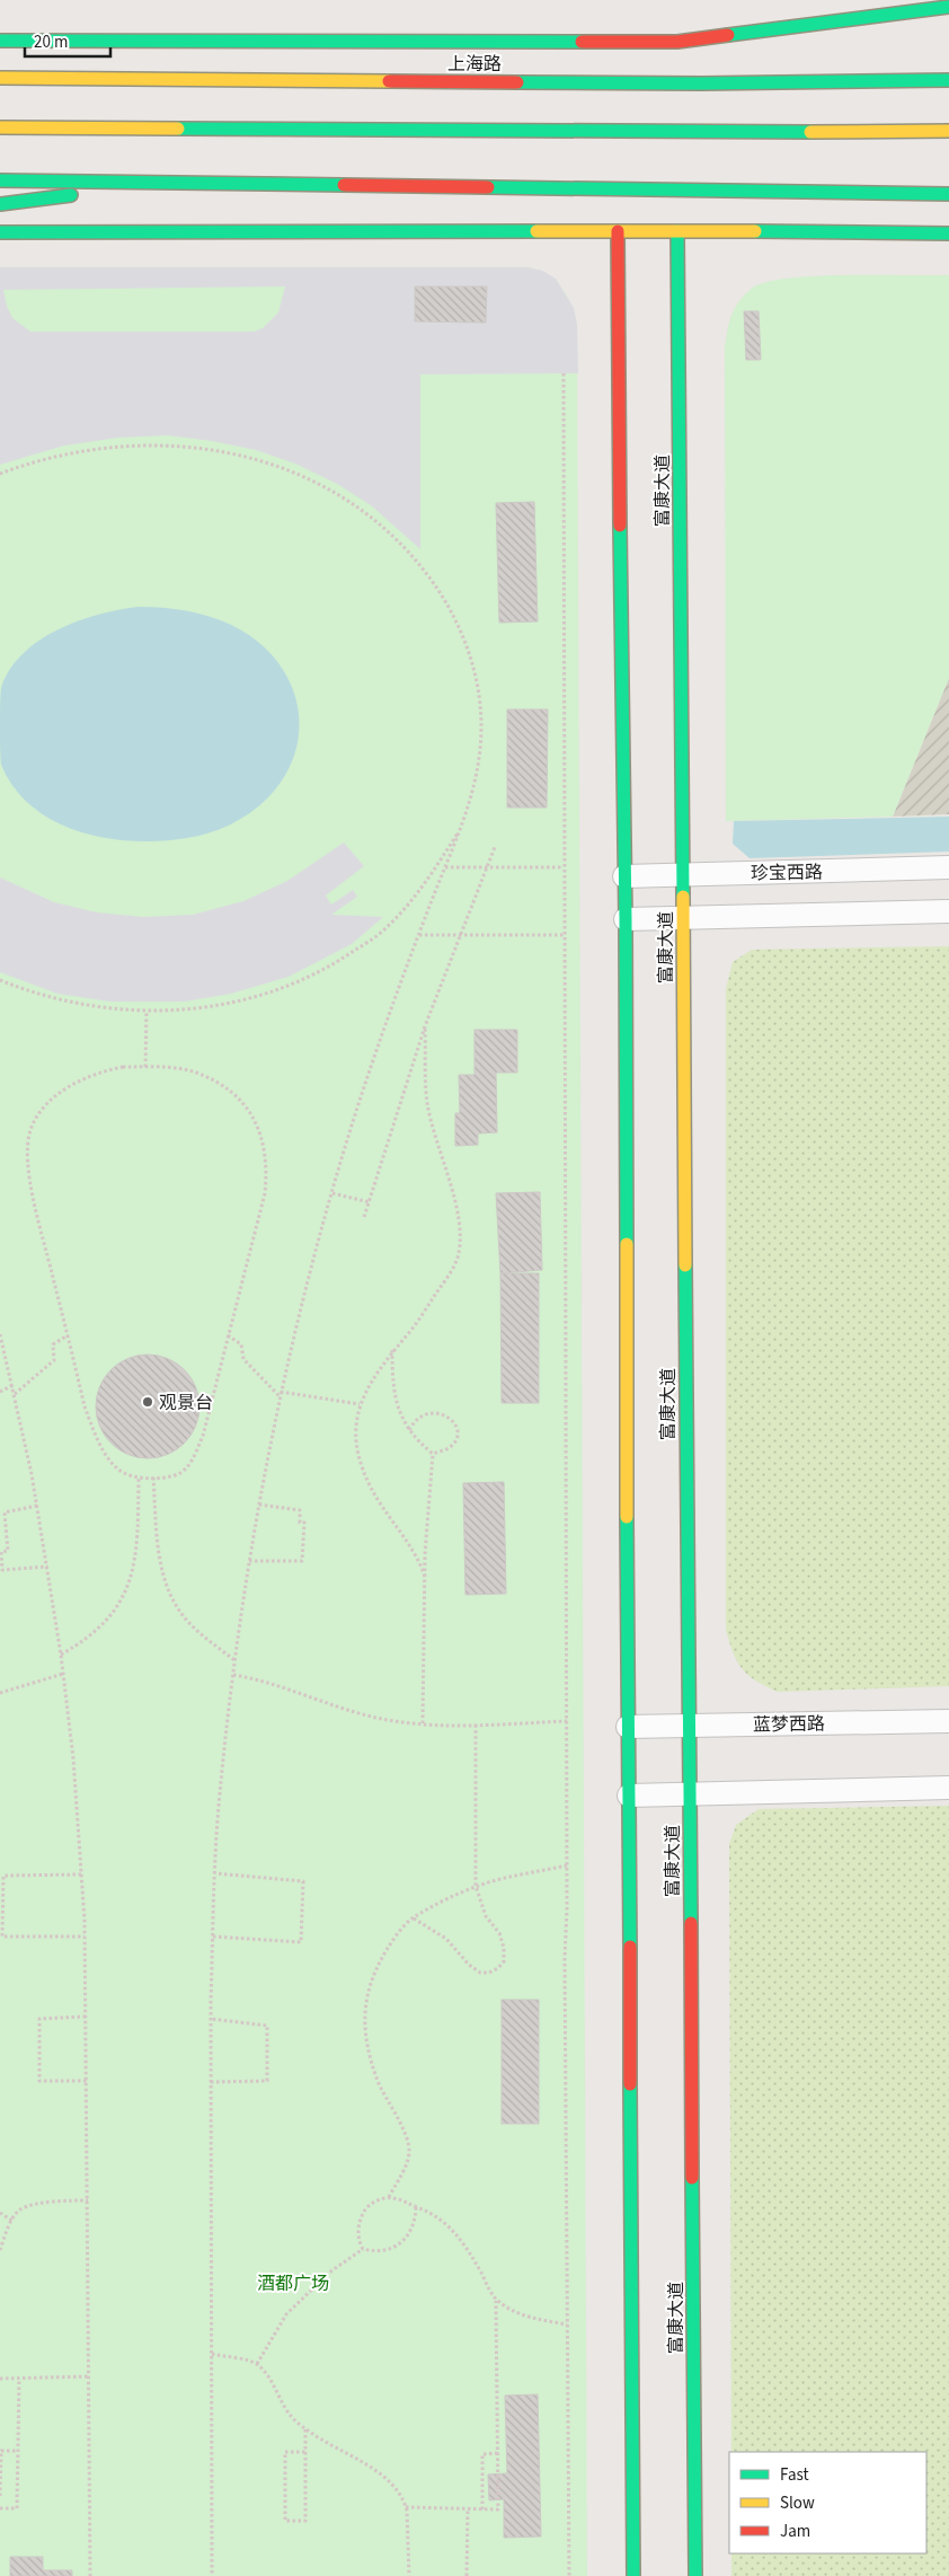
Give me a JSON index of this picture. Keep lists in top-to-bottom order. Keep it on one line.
{"streets":{"main road":["上海路","富康大道"],"street":["珍宝西路","蓝梦西路"]},"crossings":[["富康大道","珍宝西路"],["富康大道","蓝梦西路"]],"parks":["酒都广场"],"places":["观景台"],"legend":["Fast","Slow","Jam"],"scale_bar":"20 m"}
